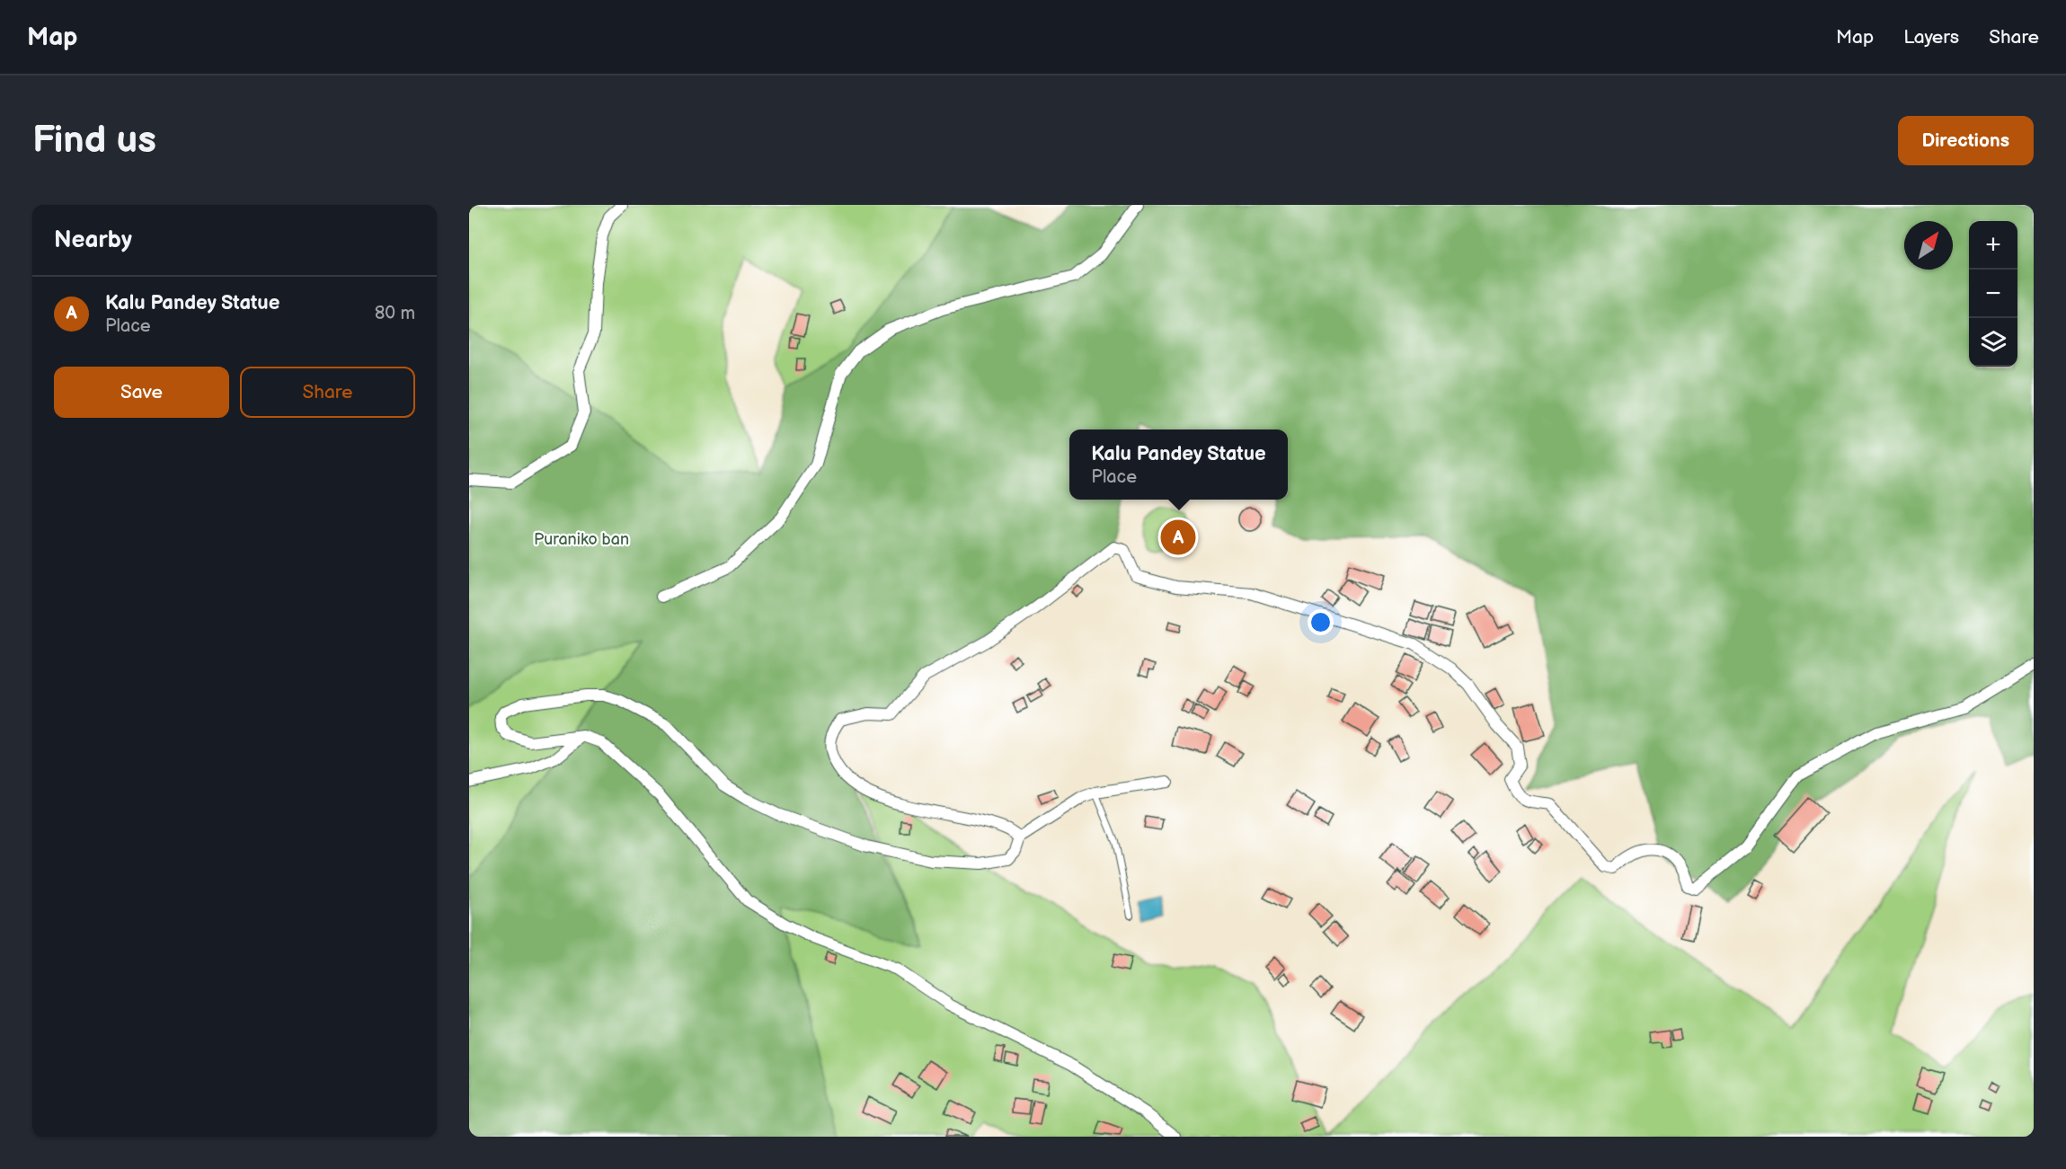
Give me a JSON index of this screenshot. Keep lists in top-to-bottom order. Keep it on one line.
{"parks":["Puraniko ban"],"north":"top right","page":{"header":"Map","nav":["Map","Layers","Share"],"buttons":["Directions",["Save","Share"]],"title":"Find us","heading":"Nearby","map_buttons":["+","−"],"list":[{"mark":"A","name":"Kalu Pandey Statue","note":"Place","value":"80 m"}],"popup":["Kalu Pandey Statue","Place"],"pins":"A"}}
